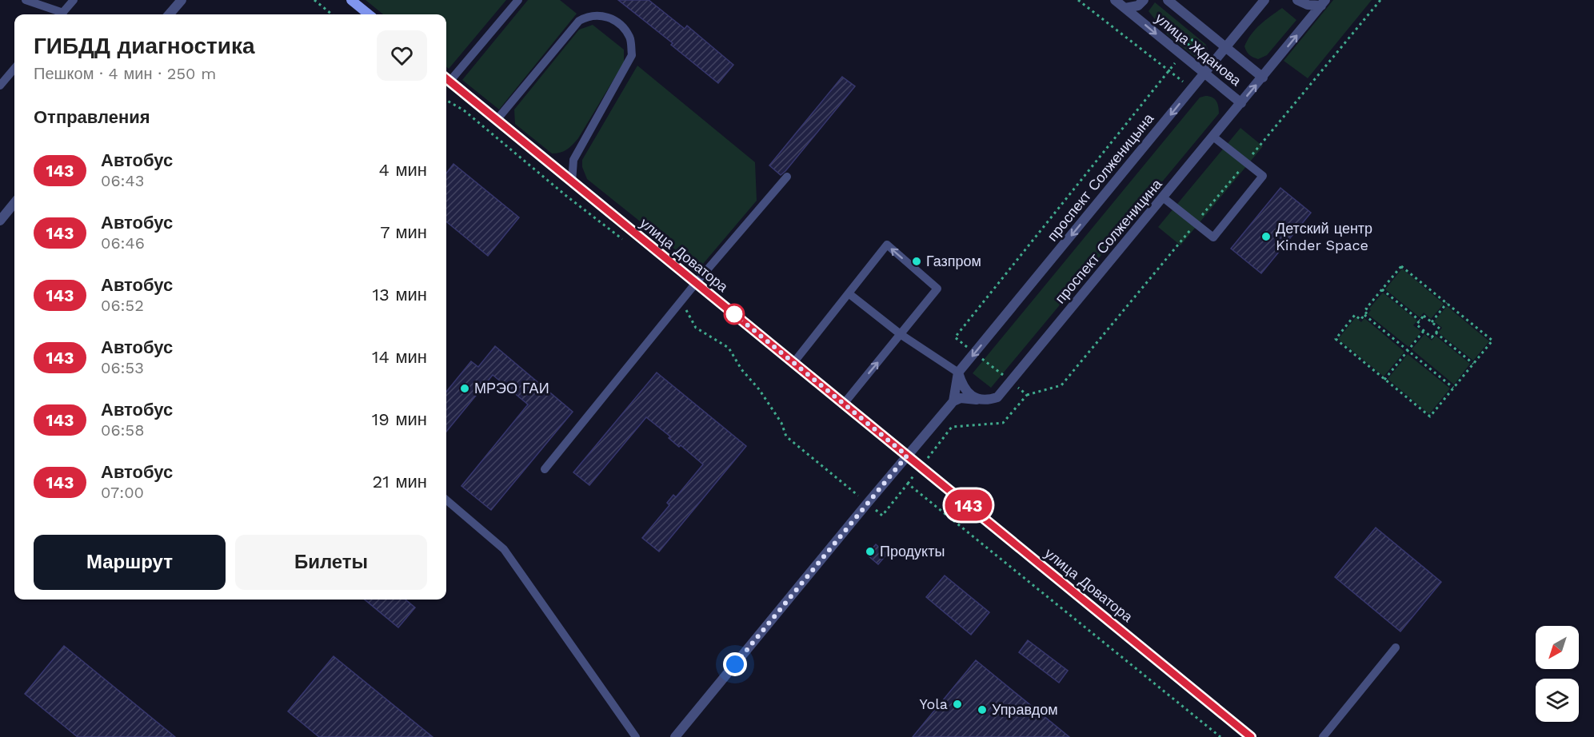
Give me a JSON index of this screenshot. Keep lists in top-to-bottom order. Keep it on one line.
{"streets":{"street":["улица Жданова","проспект Солженицына","проспект Солженицина","улица Доватора"]},"crossings":[["улица Жданова","проспект Солженицына"],["улица Жданова","проспект Солженицина"]],"one_way":["проспект Солженицына"],"places":["Детский центр Kinder Space","Газпром","МРЭО ГАИ","Продукты","Yola","Управдом"],"lines":["bus line 143"],"north":"bottom left","page":{"on_map":"143","heading":[["ГИБДД диагностика","Пешком · 4 мин · 250 m"],"Отправления"],"list":[{"mark":"143","name":"Автобус","note":"06:43","value":"4 мин"},{"mark":"143","name":"Автобус","note":"06:46","value":"7 мин"},{"mark":"143","name":"Автобус","note":"06:52","value":"13 мин"},{"mark":"143","name":"Автобус","note":"06:53","value":"14 мин"},{"mark":"143","name":"Автобус","note":"06:58","value":"19 мин"},{"mark":"143","name":"Автобус","note":"07:00","value":"21 мин"}],"buttons":["Маршрут","Билеты"]}}
